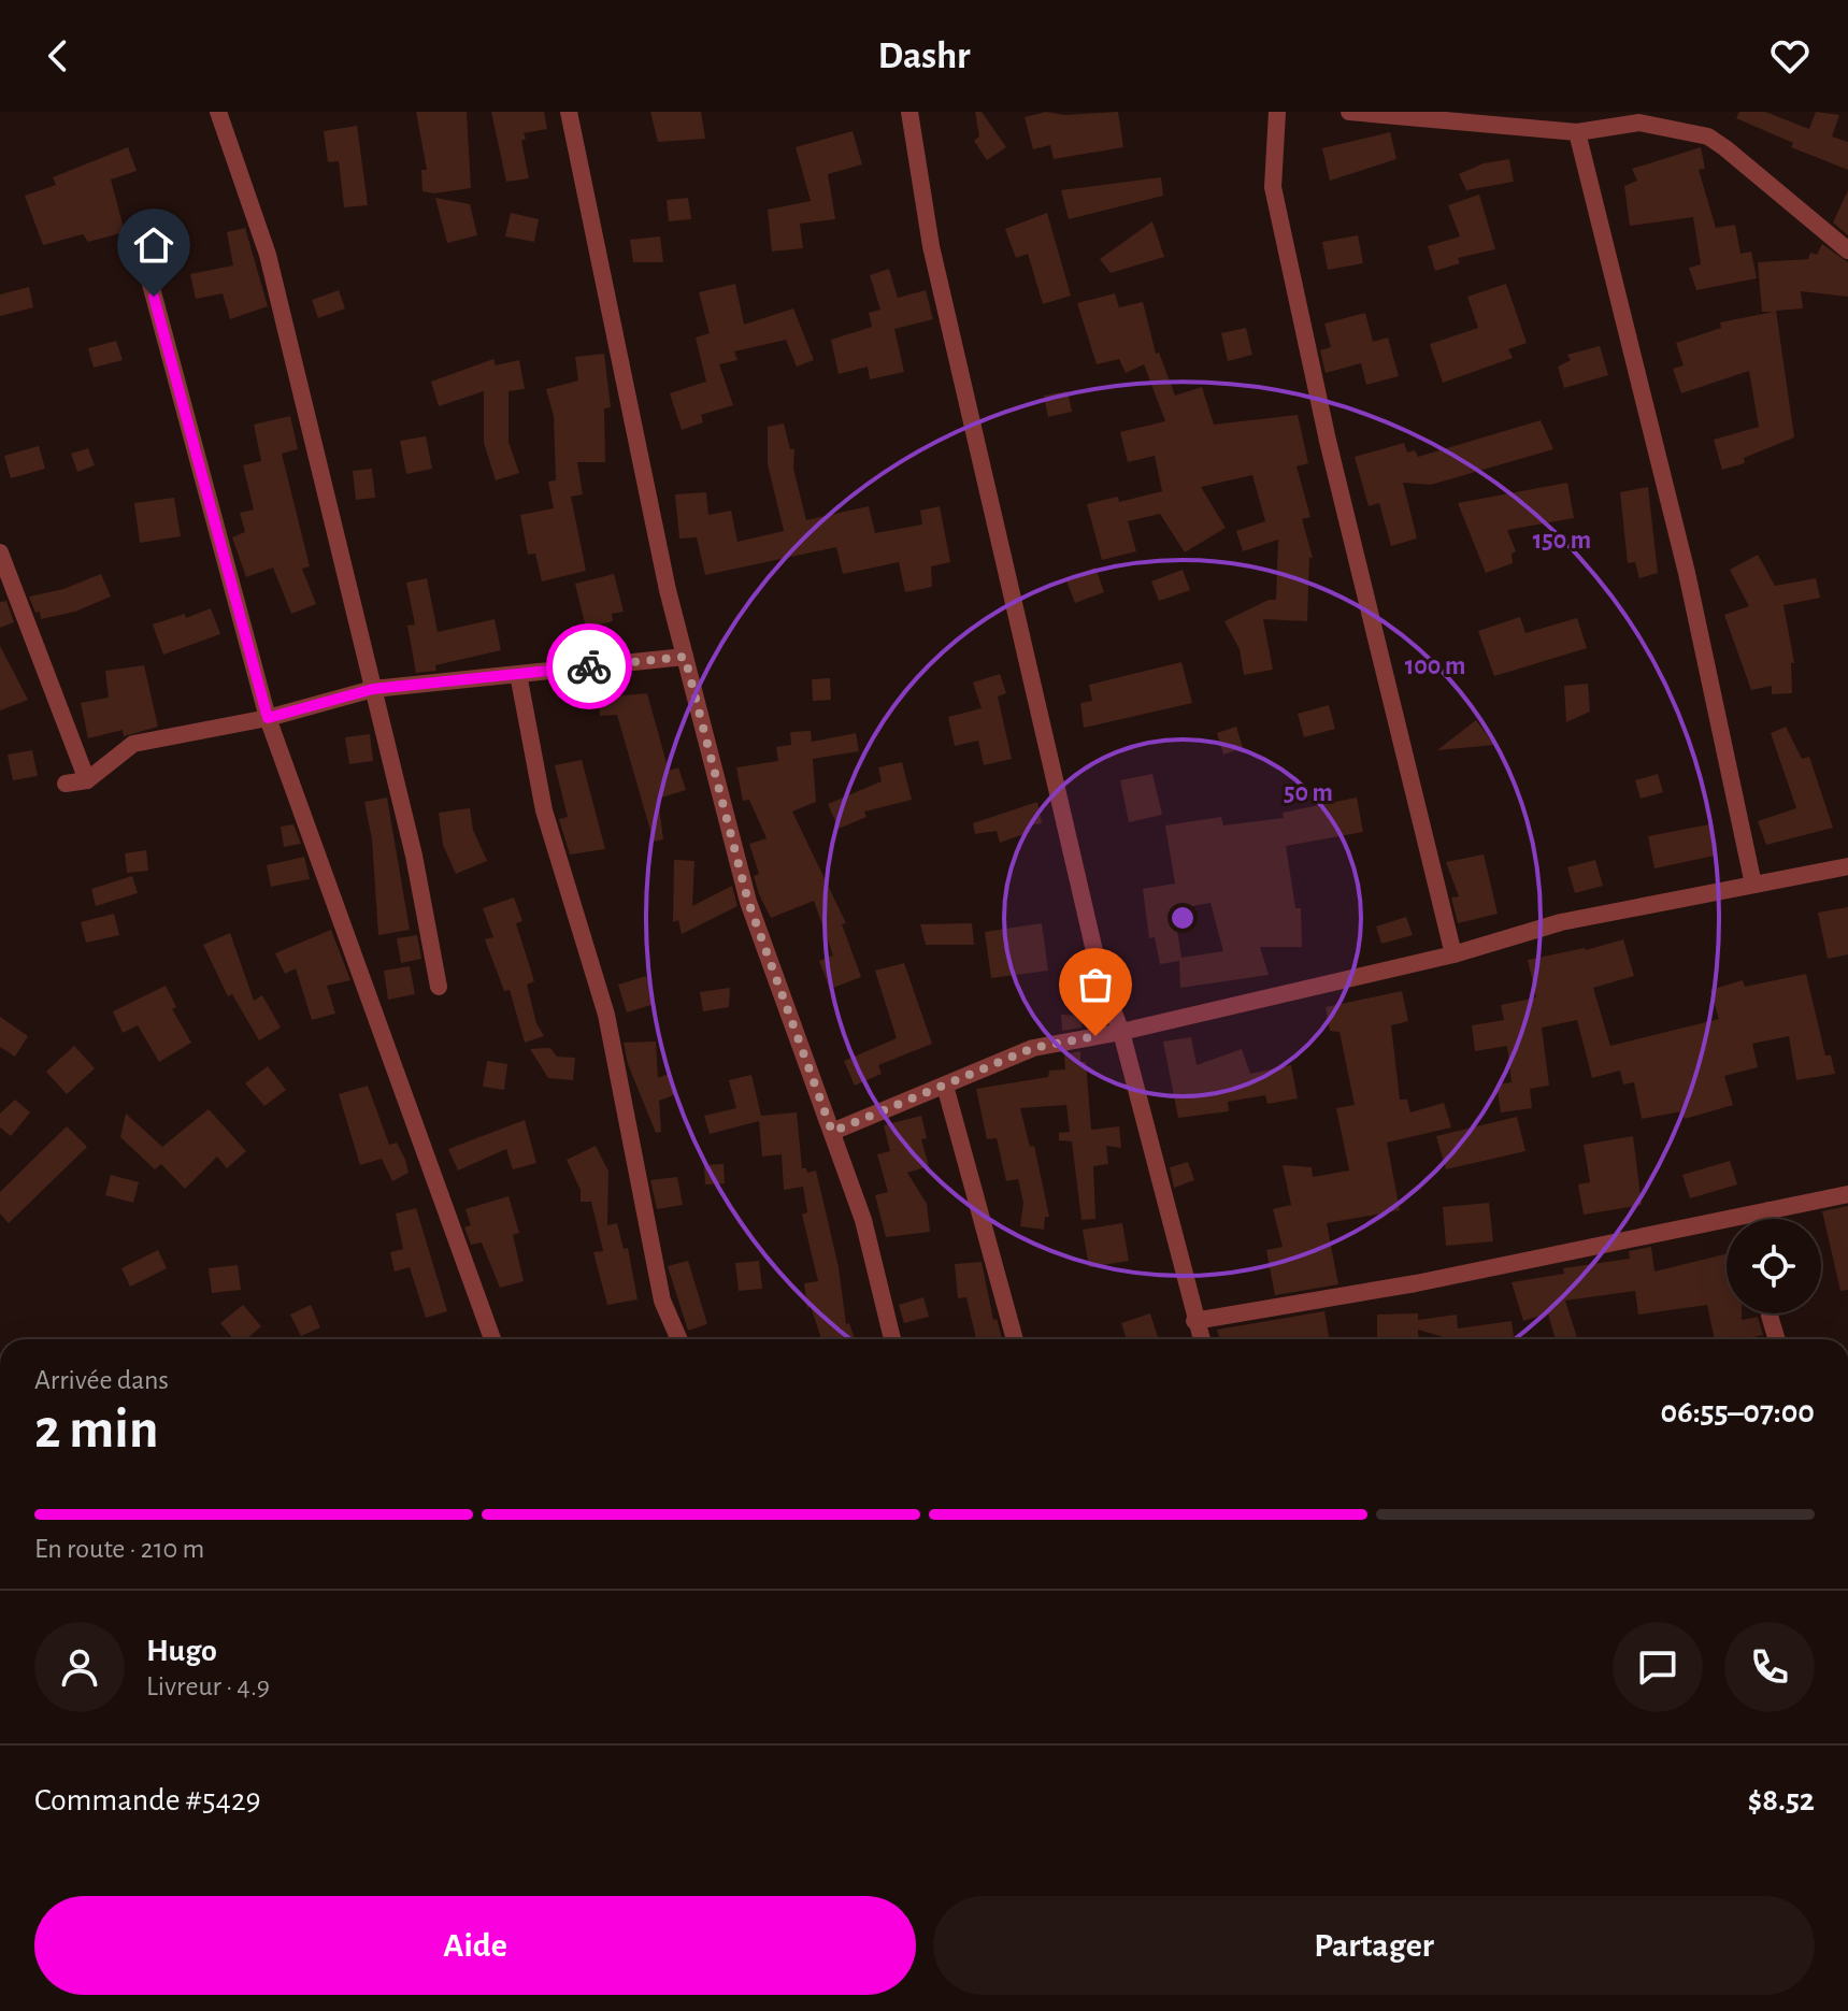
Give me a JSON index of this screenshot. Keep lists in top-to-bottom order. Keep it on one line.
{"page":{"header":"Dashr","heading":["2 min","Arrivée dans","06:55–07:00"],"panel":["Hugo","Livreur · 4.9","Commande #5429","$8.52"],"bar":"En route · 210 m","buttons":["Aide","Partager"]},"rings":["150 m","100 m","50 m"]}
